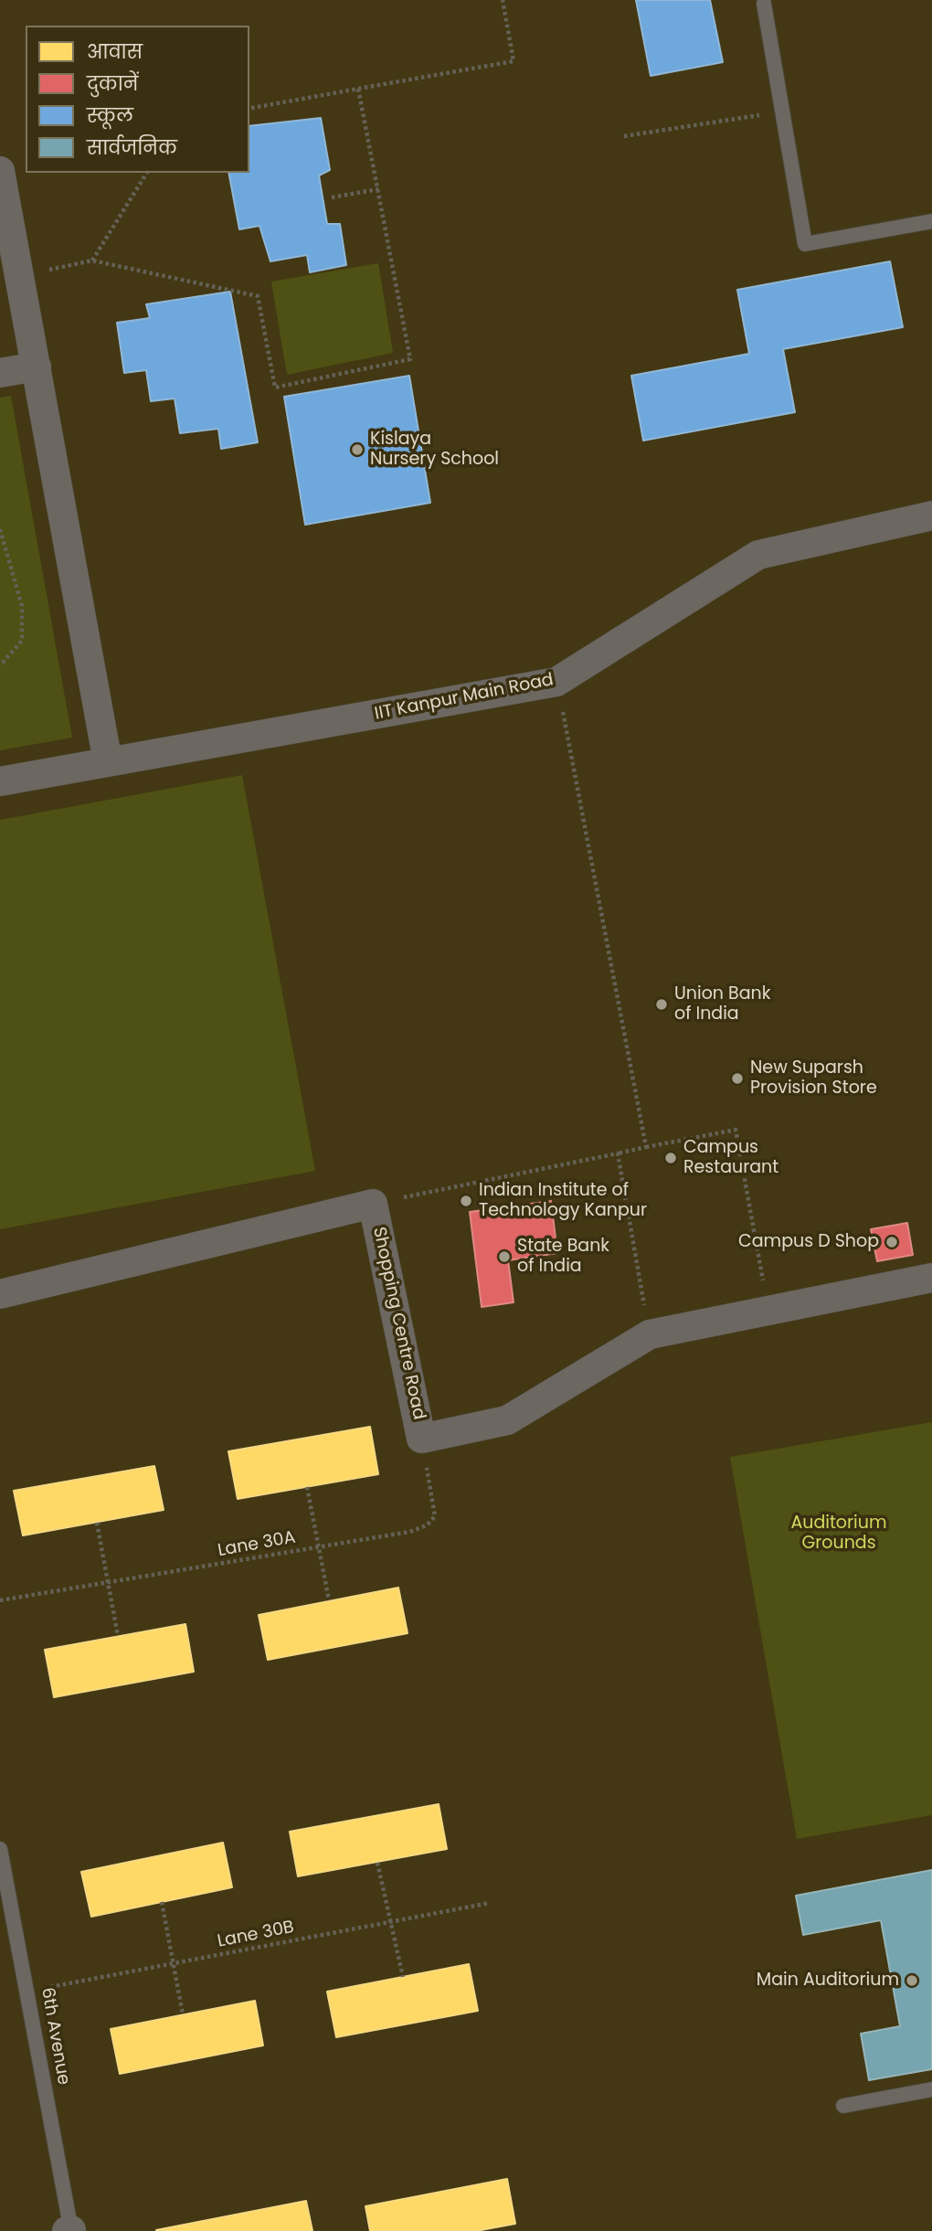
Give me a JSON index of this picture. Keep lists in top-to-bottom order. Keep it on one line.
{"streets":{"street":["IIT Kanpur Main Road","Shopping Centre Road"],"lane":["6th Avenue"],"path":["Lane 30A","Lane 30B"]},"crossings":[["Shopping Centre Road","Lane 30A"],["Lane 30B","6th Avenue"]],"parks":["Auditorium Grounds"],"places":["Kislaya Nursery School","Union Bank of India","New Suparsh Provision Store","Campus Restaurant","Indian Institute of Technology Kanpur","Campus D Shop","State Bank of India","Main Auditorium"],"legend":["आवास","दुकानें","स्कूल","सार्वजनिक"]}
